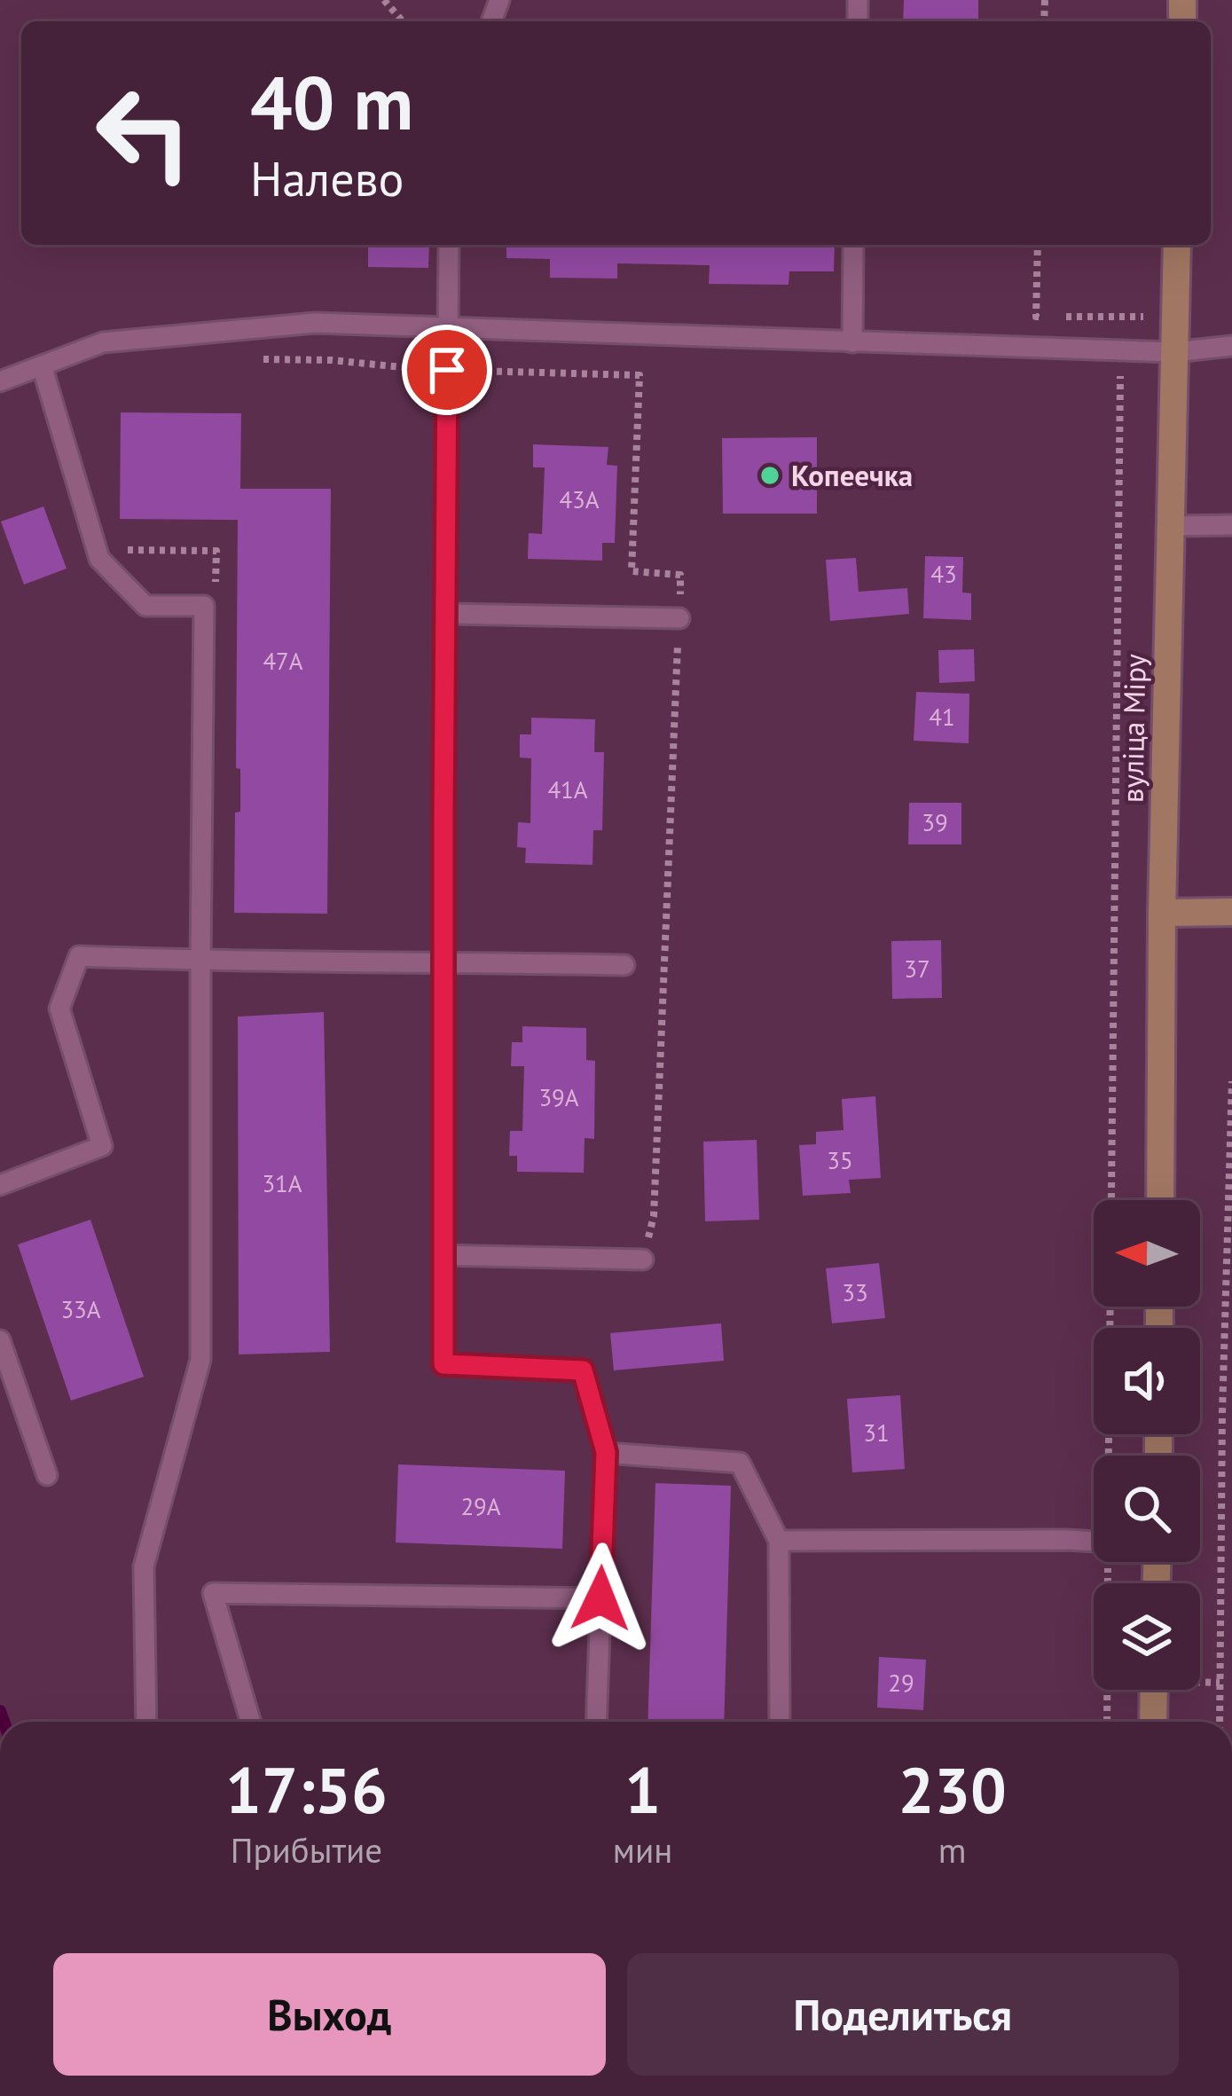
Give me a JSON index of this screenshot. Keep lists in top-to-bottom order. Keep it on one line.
{"streets":{"main road":["вуліца Міру"]},"places":["Копеечка"],"house_numbers":["43А","43","47А","41","41А","39","37","39А","35","31А","33","33А","31","29А","29"],"north":"left","page":{"turn":["40 m","Налево"],"eta":["17:56","Прибытие","1","мин","230","m"],"buttons":["Выход","Поделиться"]}}
